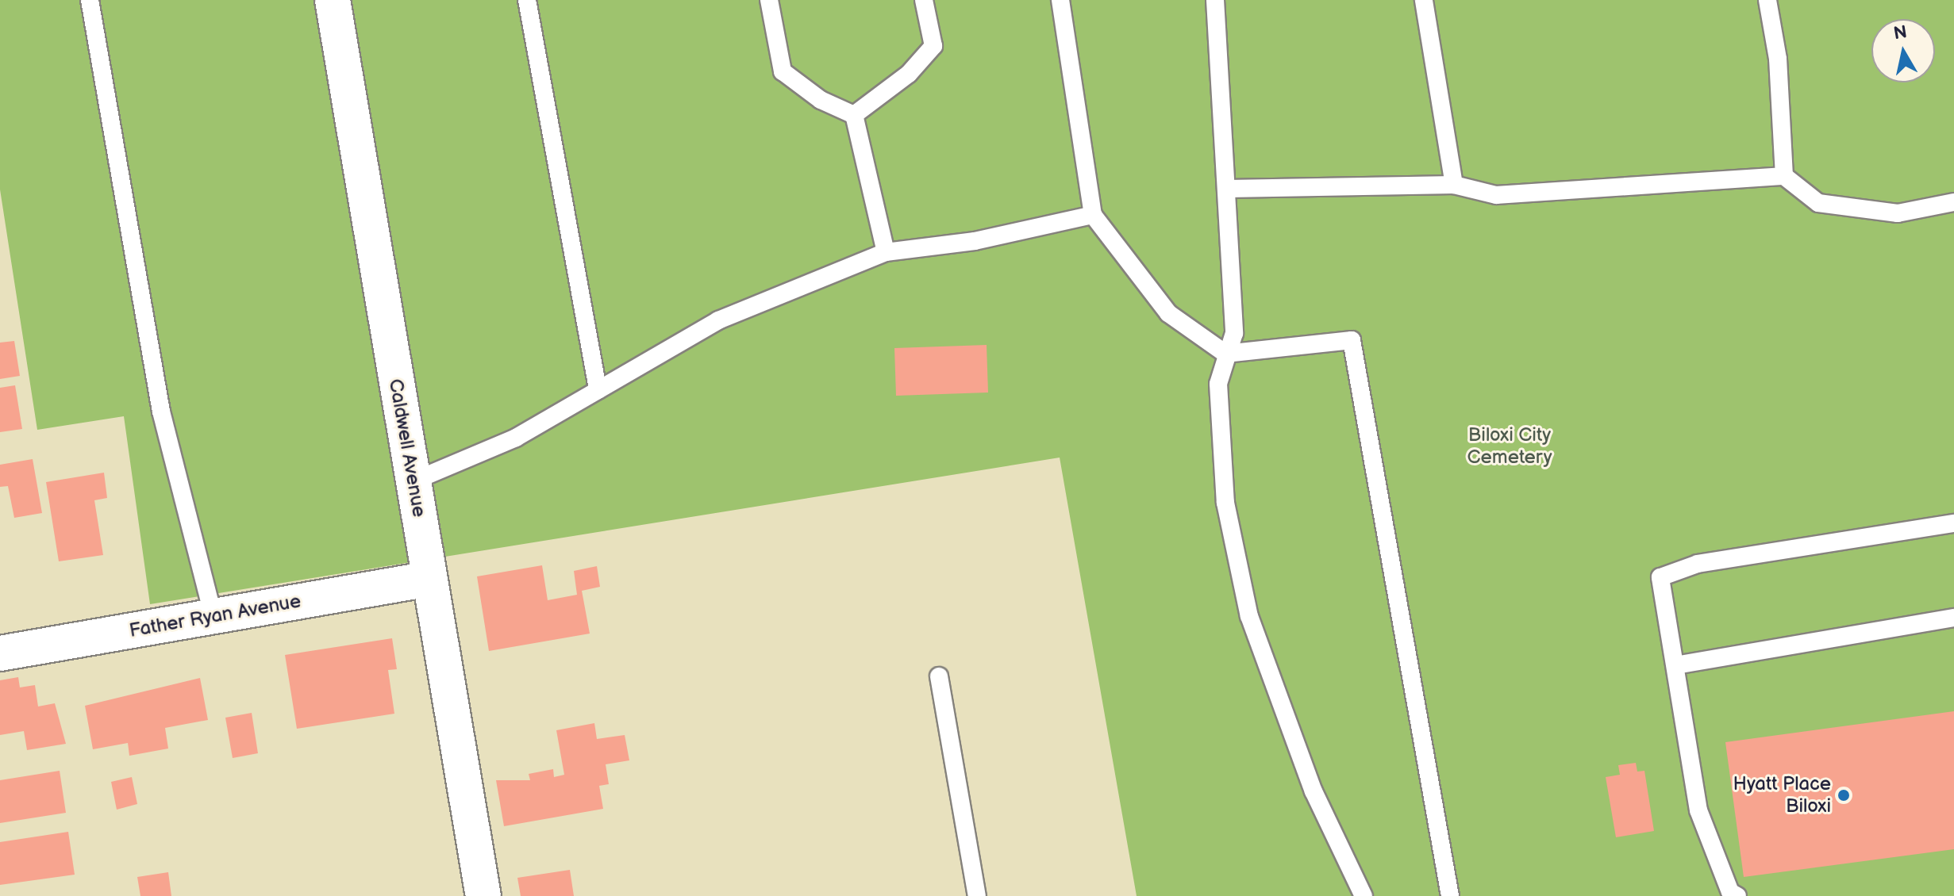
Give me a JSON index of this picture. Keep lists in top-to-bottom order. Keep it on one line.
{"streets":{"street":["Caldwell Avenue","Father Ryan Avenue"]},"crossings":[["Caldwell Avenue","Father Ryan Avenue"]],"parks":["Biloxi City Cemetery"],"places":["Hyatt Place Biloxi"],"north":"top"}
